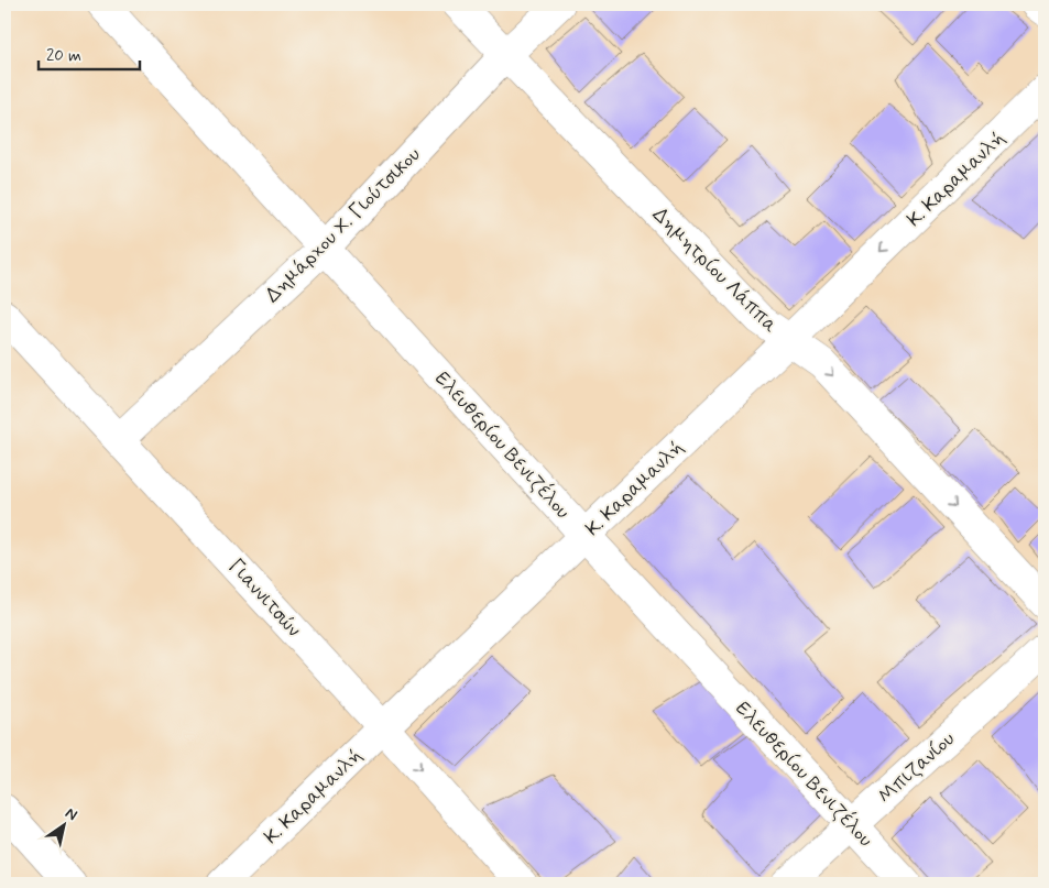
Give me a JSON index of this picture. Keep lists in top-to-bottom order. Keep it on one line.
{"streets":{"street":["Κ. Καραμανλή","Δημάρχου Χ. Γιούτσικου","Δημητρίου Λάππα","Ελευθερίου Βενιζέλου","Γιαννιτσών","Μπιζανίου"]},"crossings":[["Κ. Καραμανλή","Δημητρίου Λάππα"],["Κ. Καραμανλή","Ελευθερίου Βενιζέλου"],["Κ. Καραμανλή","Γιαννιτσών"],["Δημάρχου Χ. Γιούτσικου","Δημητρίου Λάππα"],["Δημάρχου Χ. Γιούτσικου","Ελευθερίου Βενιζέλου"],["Δημάρχου Χ. Γιούτσικου","Γιαννιτσών"],["Ελευθερίου Βενιζέλου","Μπιζανίου"]],"one_way":["Δημητρίου Λάππα"],"scale_bar":"20 m","north":"top right"}
